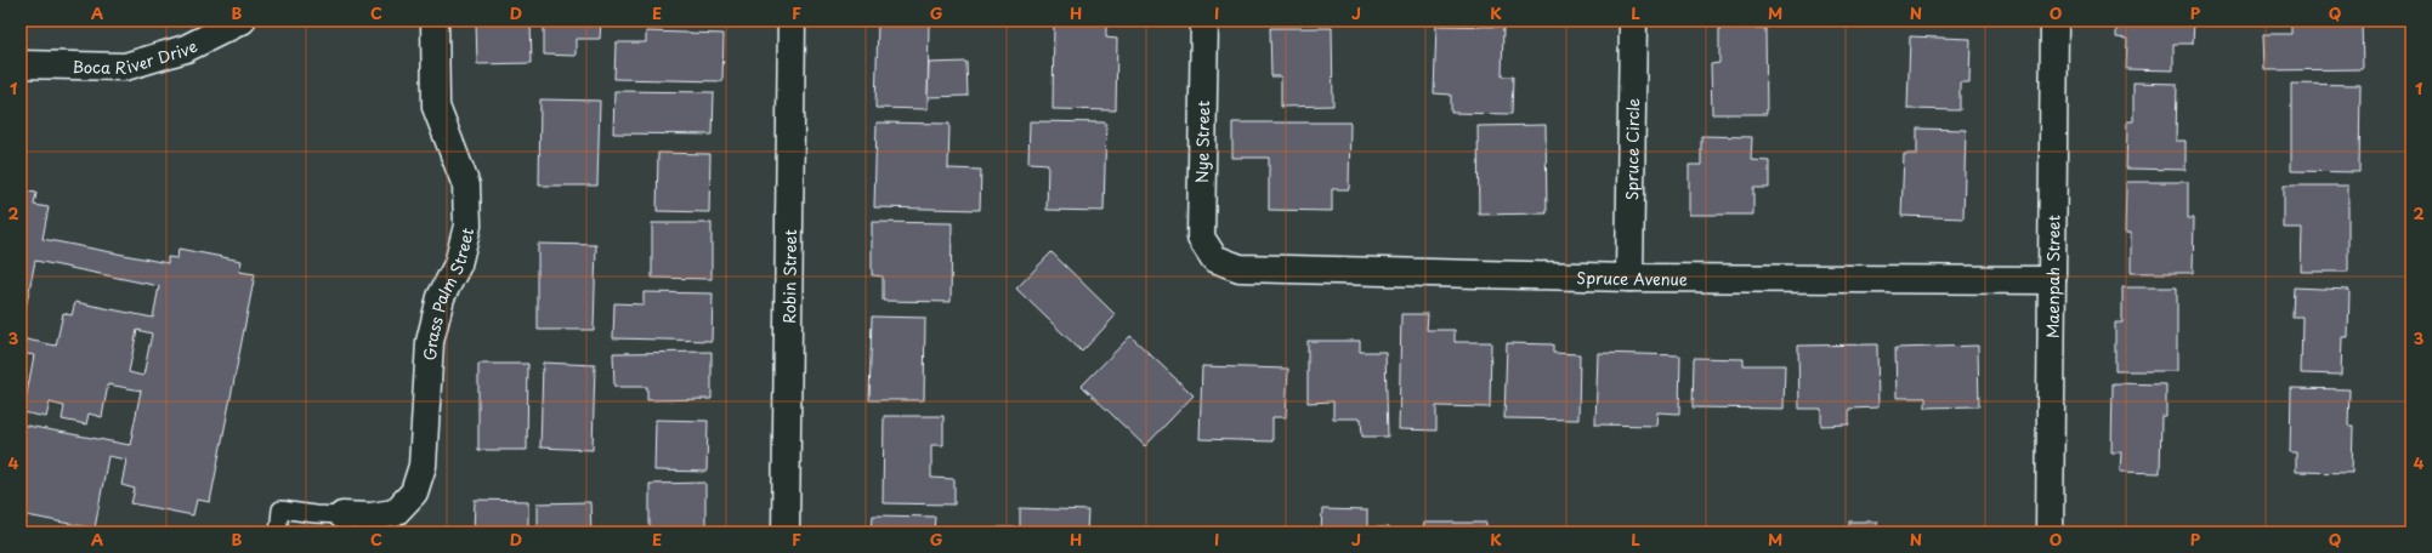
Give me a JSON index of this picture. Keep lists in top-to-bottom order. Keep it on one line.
{"streets":{"street":["Boca River Drive","Nye Street","Spruce Circle","Robin Street","Maenpah Street","Spruce Avenue","Grass Palm Street"]},"crossings":[["Nye Street","Spruce Avenue"],["Spruce Circle","Spruce Avenue"],["Maenpah Street","Spruce Avenue"]],"grid":{"columns":["A","B","C","D","E","F","G","H","I","J","K","L","M","N","O","P","Q"],"rows":["1","2","3","4"]}}
